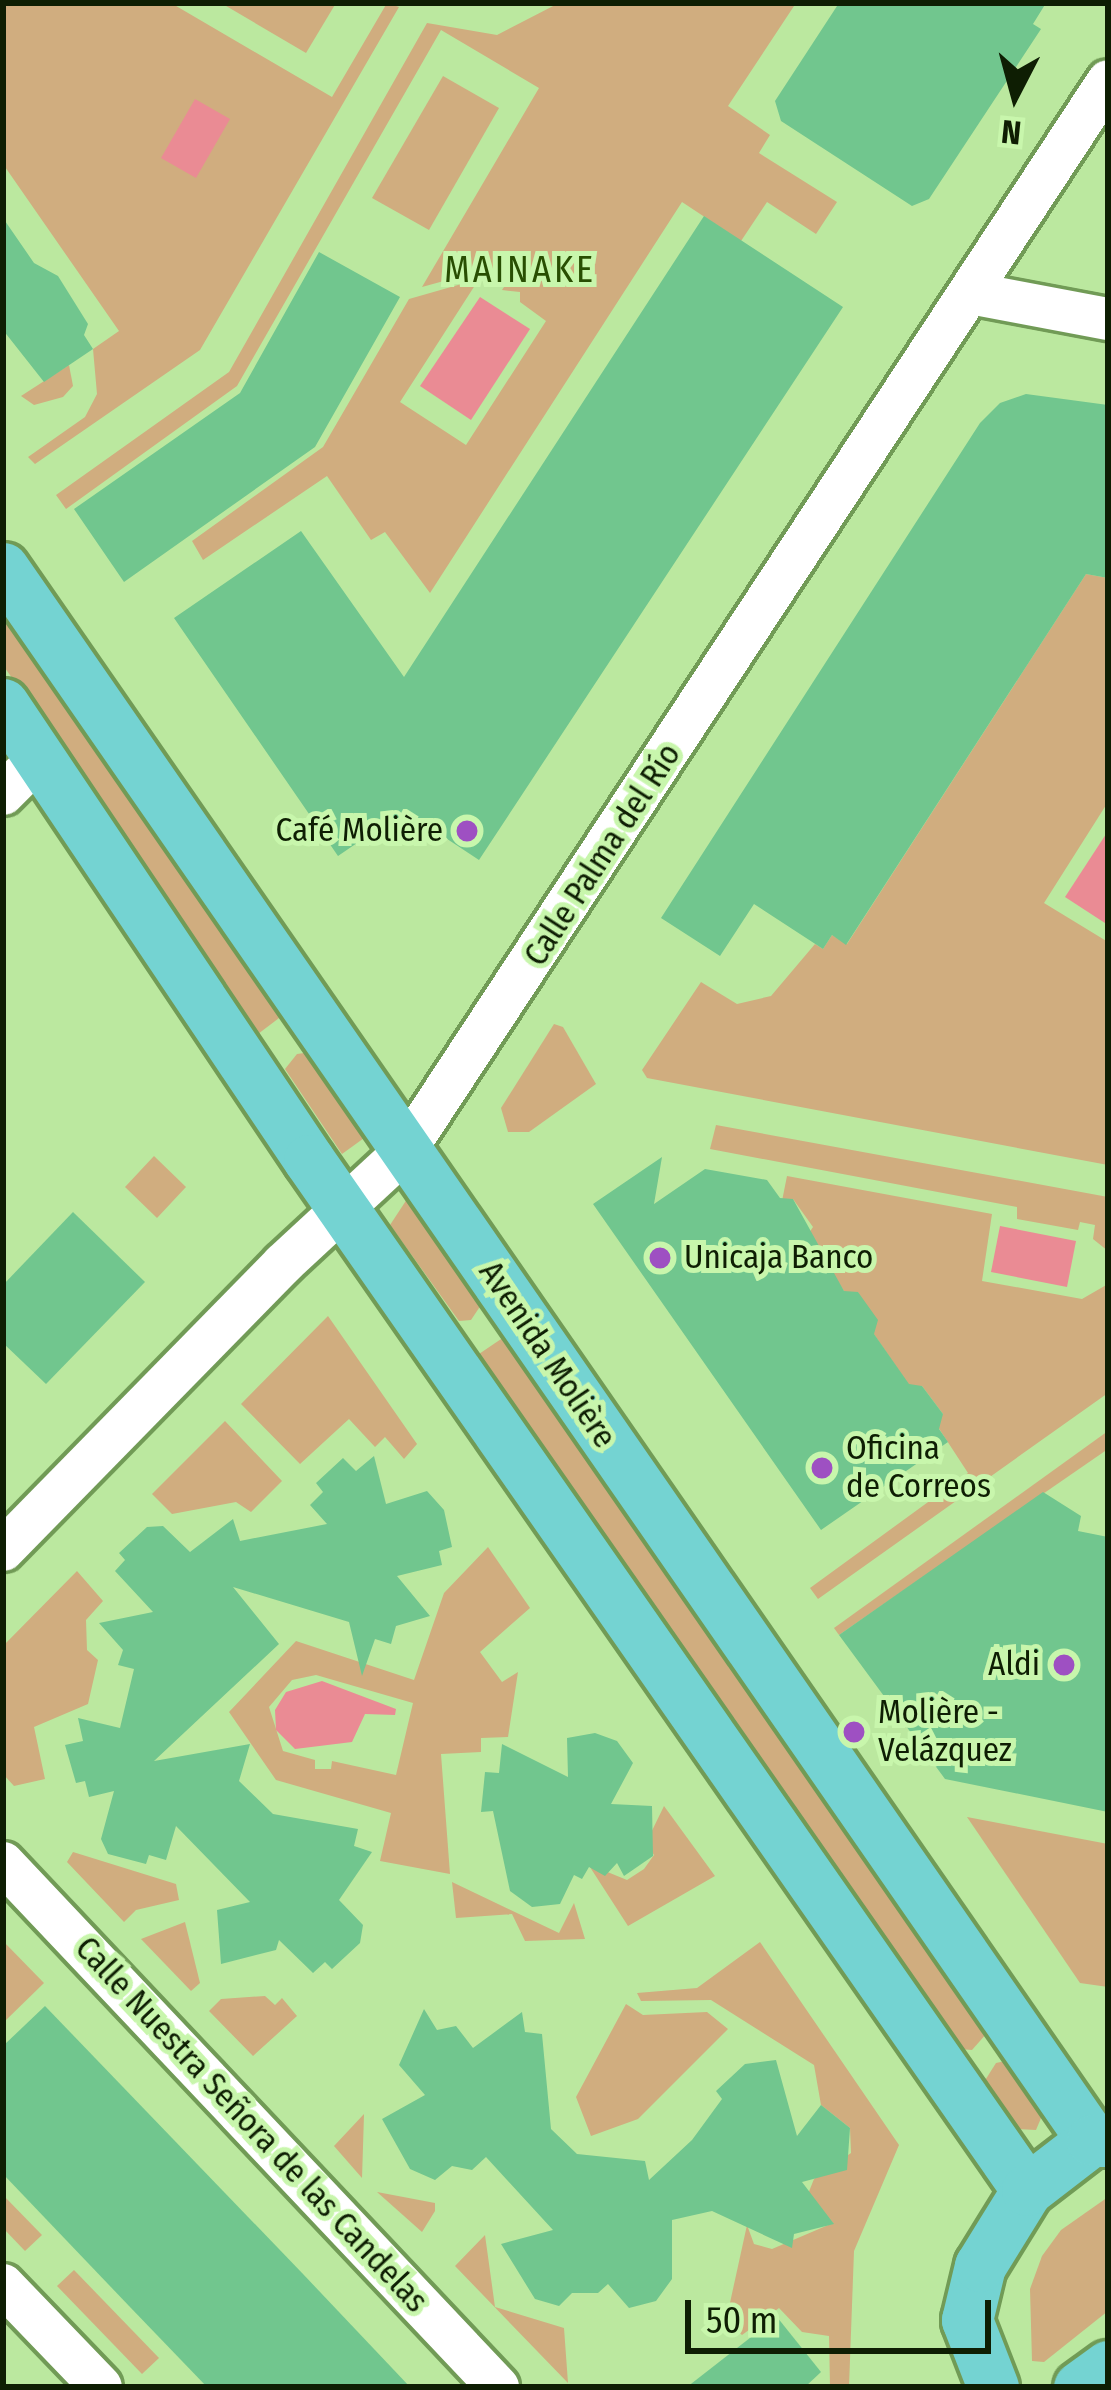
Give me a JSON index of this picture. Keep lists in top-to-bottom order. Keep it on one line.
{"streets":{"main road":["Avenida Molière"],"street":["Calle Palma del Río","Calle Nuestra Señora de las Candelas"]},"crossings":[["Calle Palma del Río","Avenida Molière"]],"districts":["MAINAKE"],"places":["Café Molière","Unicaja Banco","Oficina de Correos","Aldi","Molière - Velázquez"],"scale_bar":"50 m","north":"bottom"}
